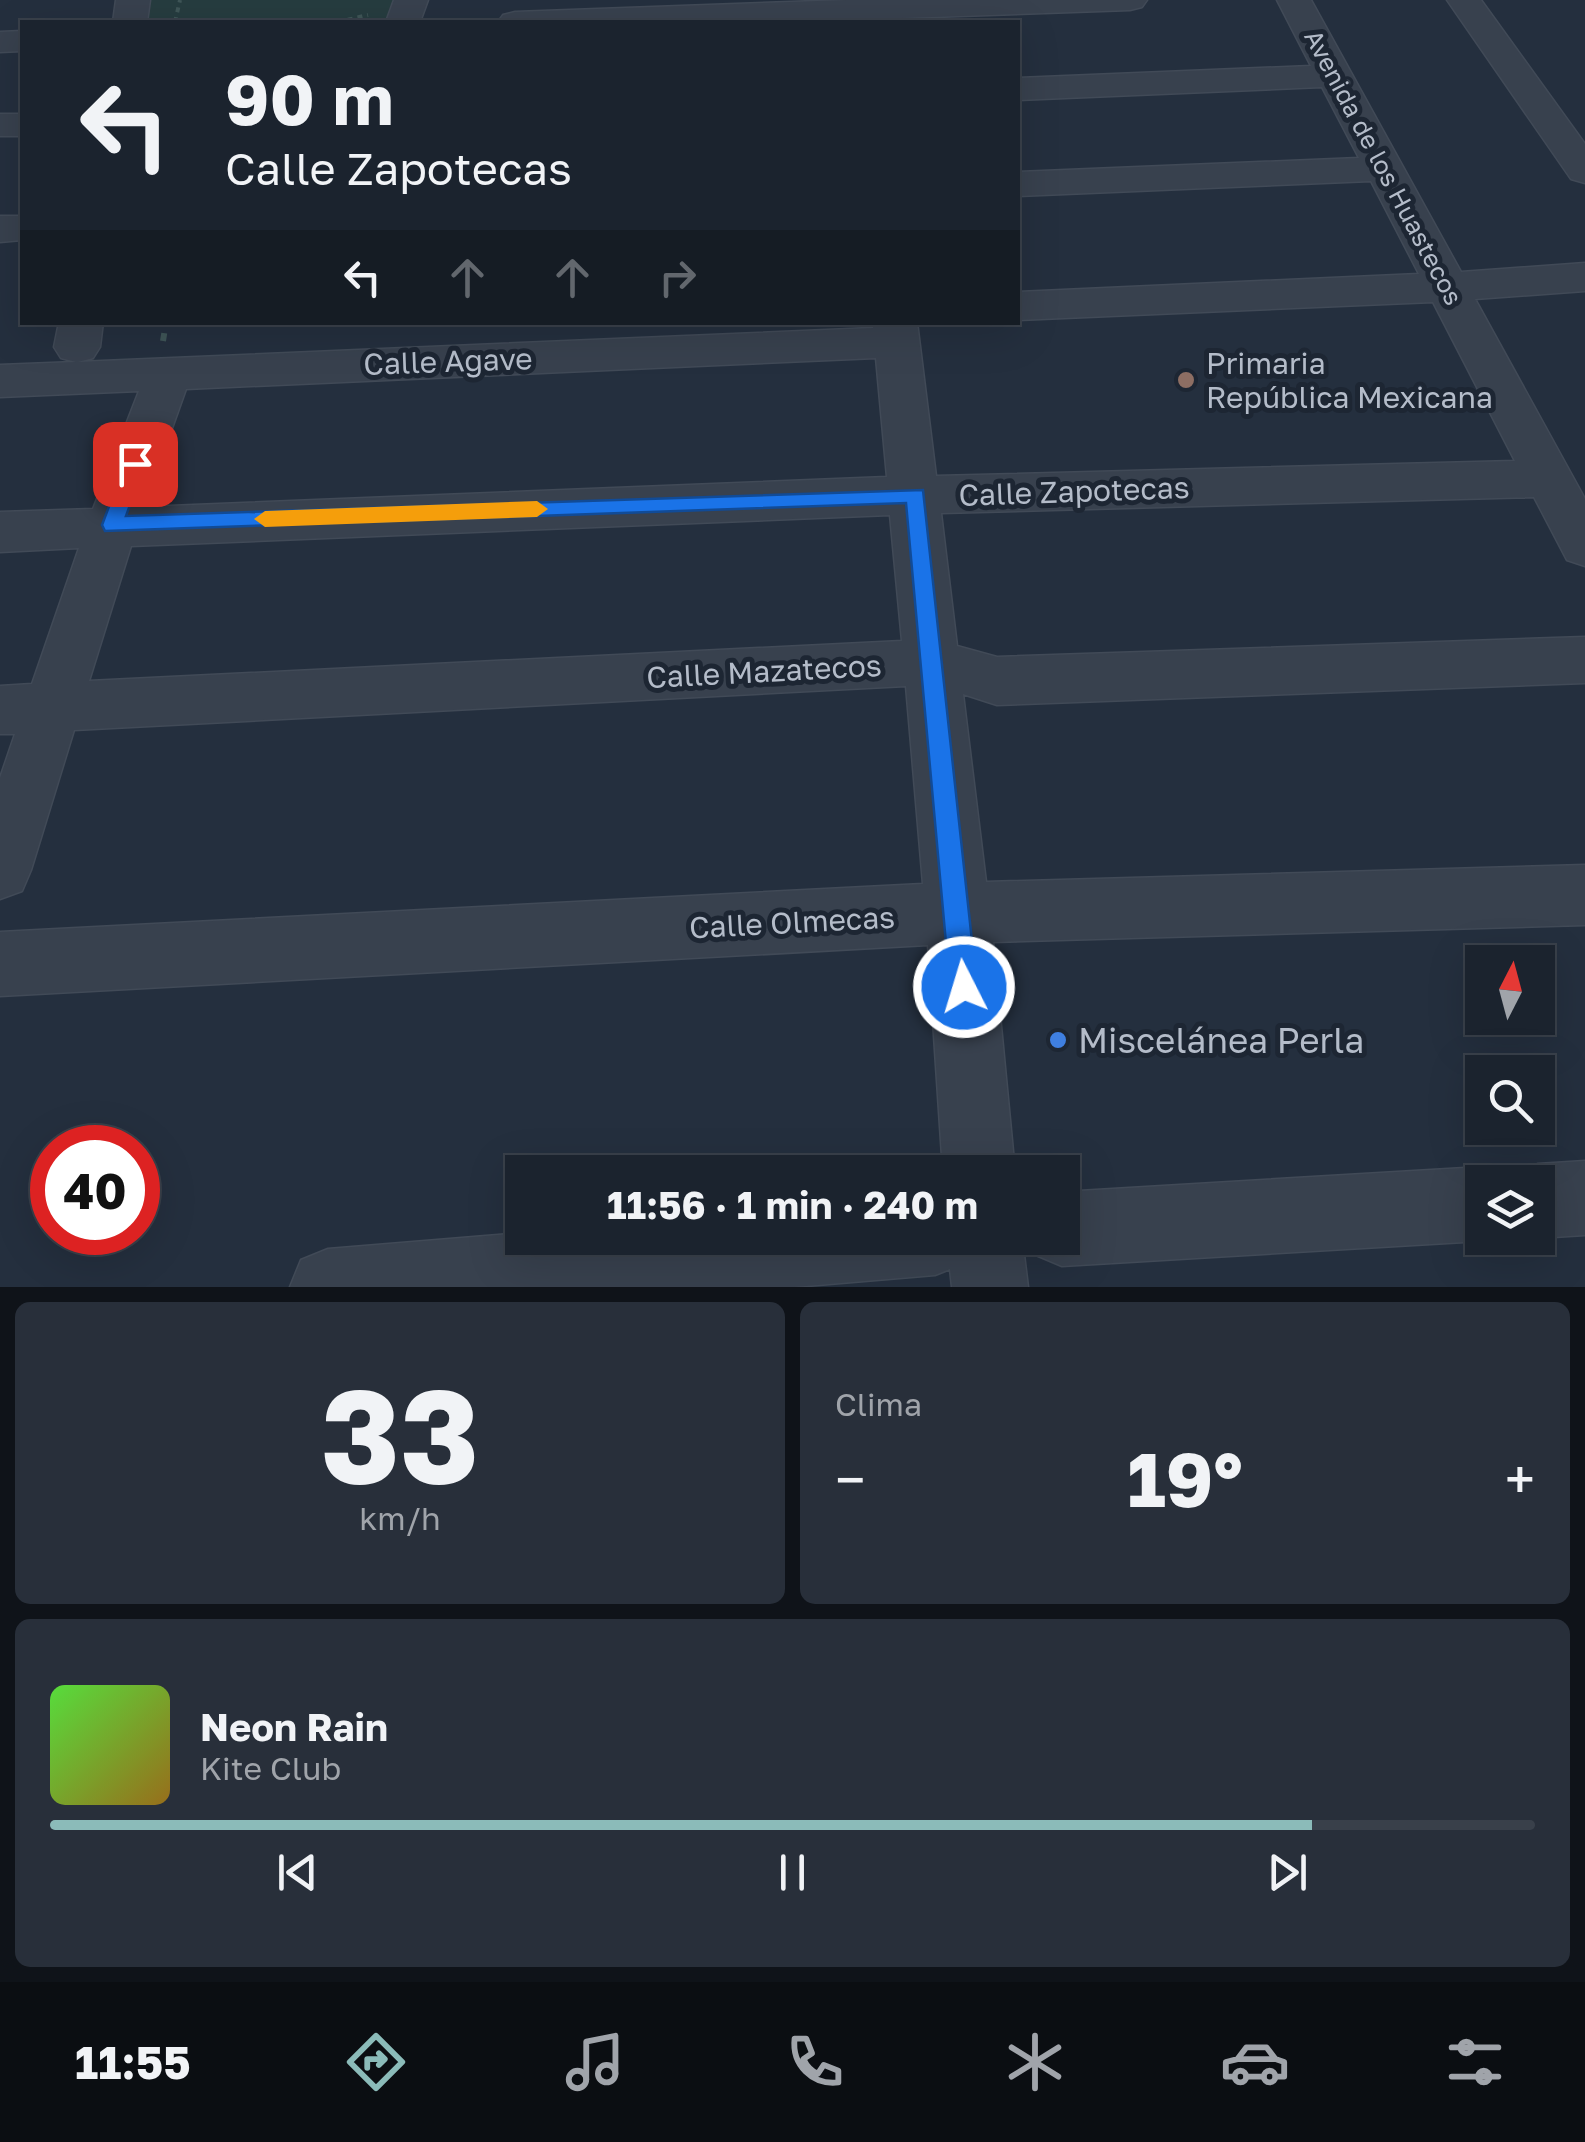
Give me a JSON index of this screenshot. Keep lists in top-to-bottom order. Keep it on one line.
{"streets":{"street":["Avenida de los Huastecos","Calle Agave","Calle Zapotecas","Calle Mazatecos","Calle Olmecas"]},"crossings":[["Avenida de los Huastecos","Calle Zapotecas"]],"places":["Primaria República Mexicana","Miscelánea Perla"],"north":"top","page":{"turn":["90 m","Calle Zapotecas"],"limit":"40","trip":"11:56 · 1 min · 240 m","tile":[["33","km/h"],"Clima"],"heat":["−","19°","+"],"song":["Neon Rain","Kite Club"],"tabs":"11:55"}}
